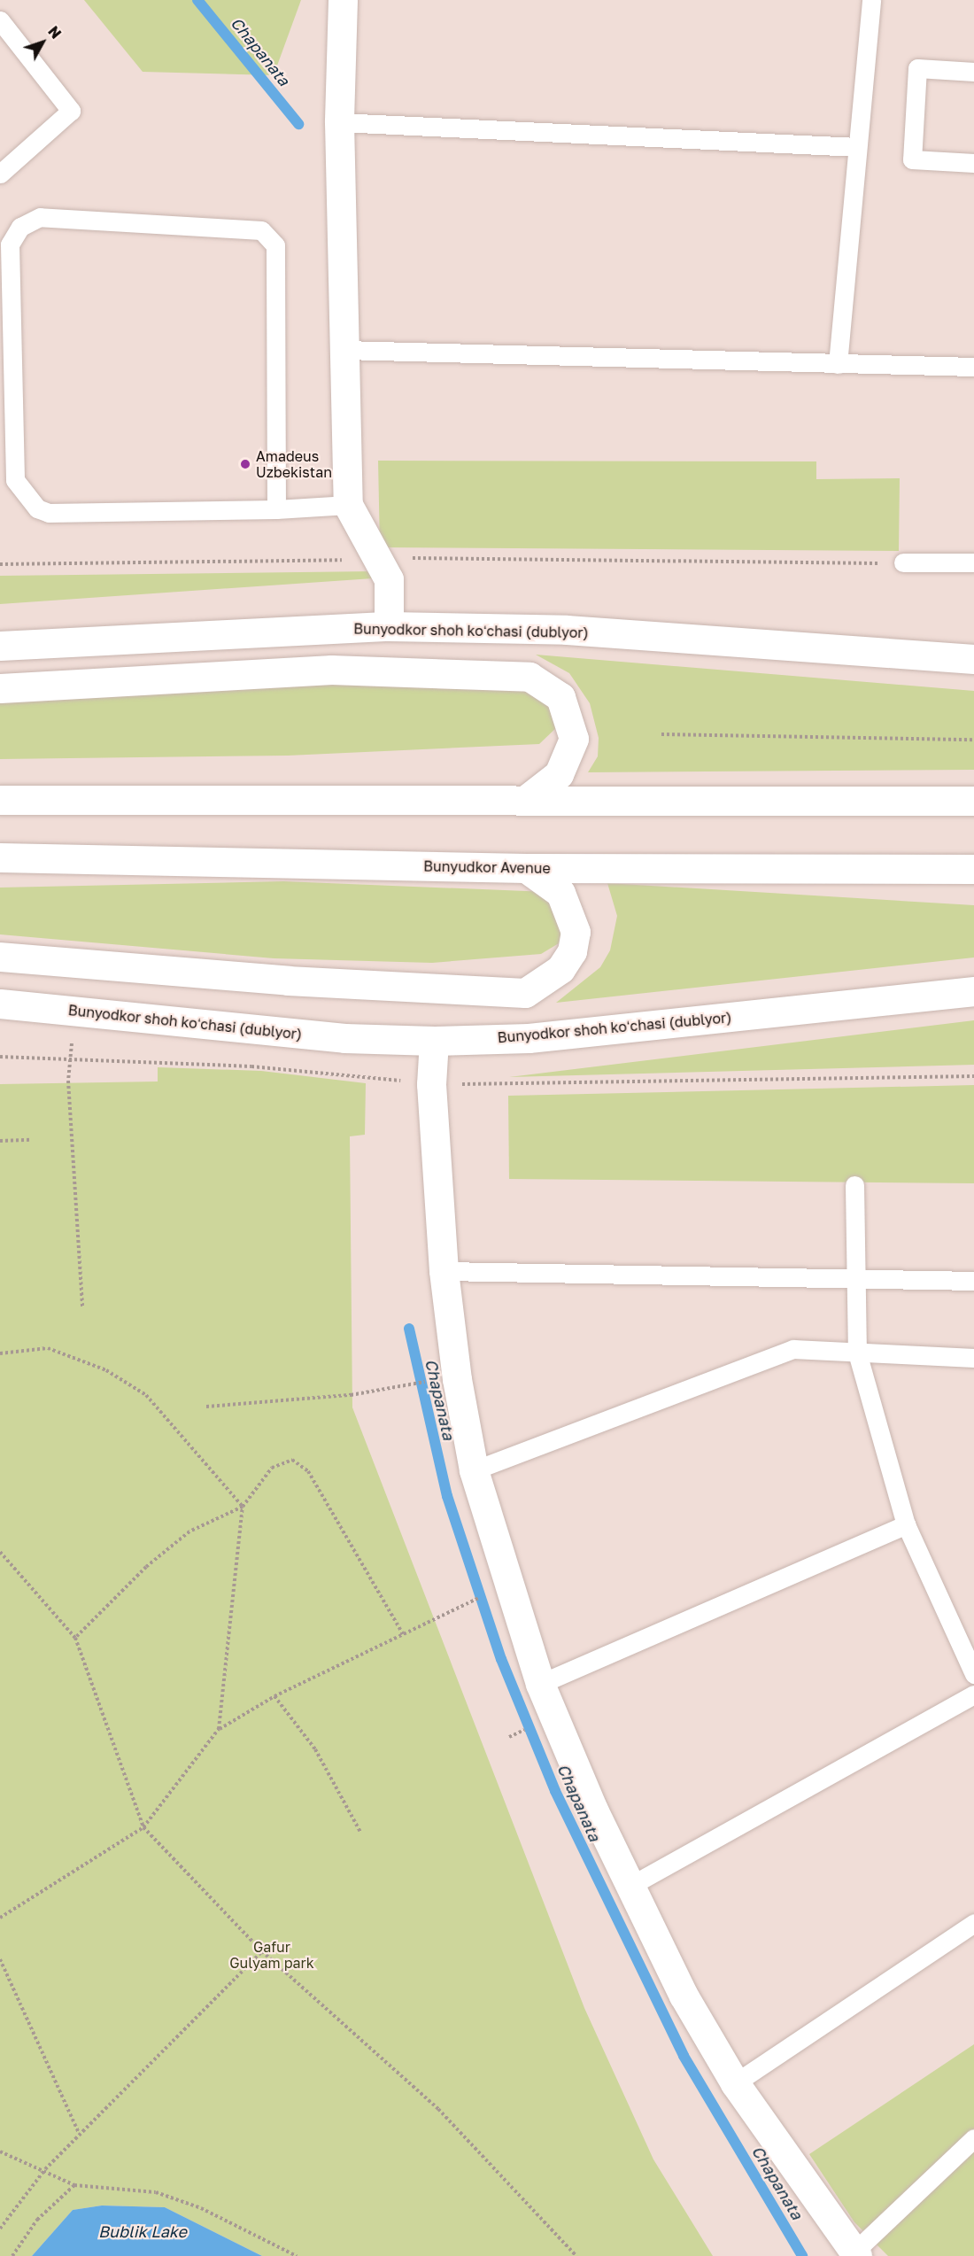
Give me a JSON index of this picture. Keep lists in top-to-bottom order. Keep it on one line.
{"streets":{"street":["Bunyodkor shoh koʻchasi (dublyor)","Bunyudkor Avenue"]},"water":["Chapanata","Bublik Lake"],"parks":["Gafur Gulyam park"],"places":["Amadeus Uzbekistan"],"north":"top right"}
